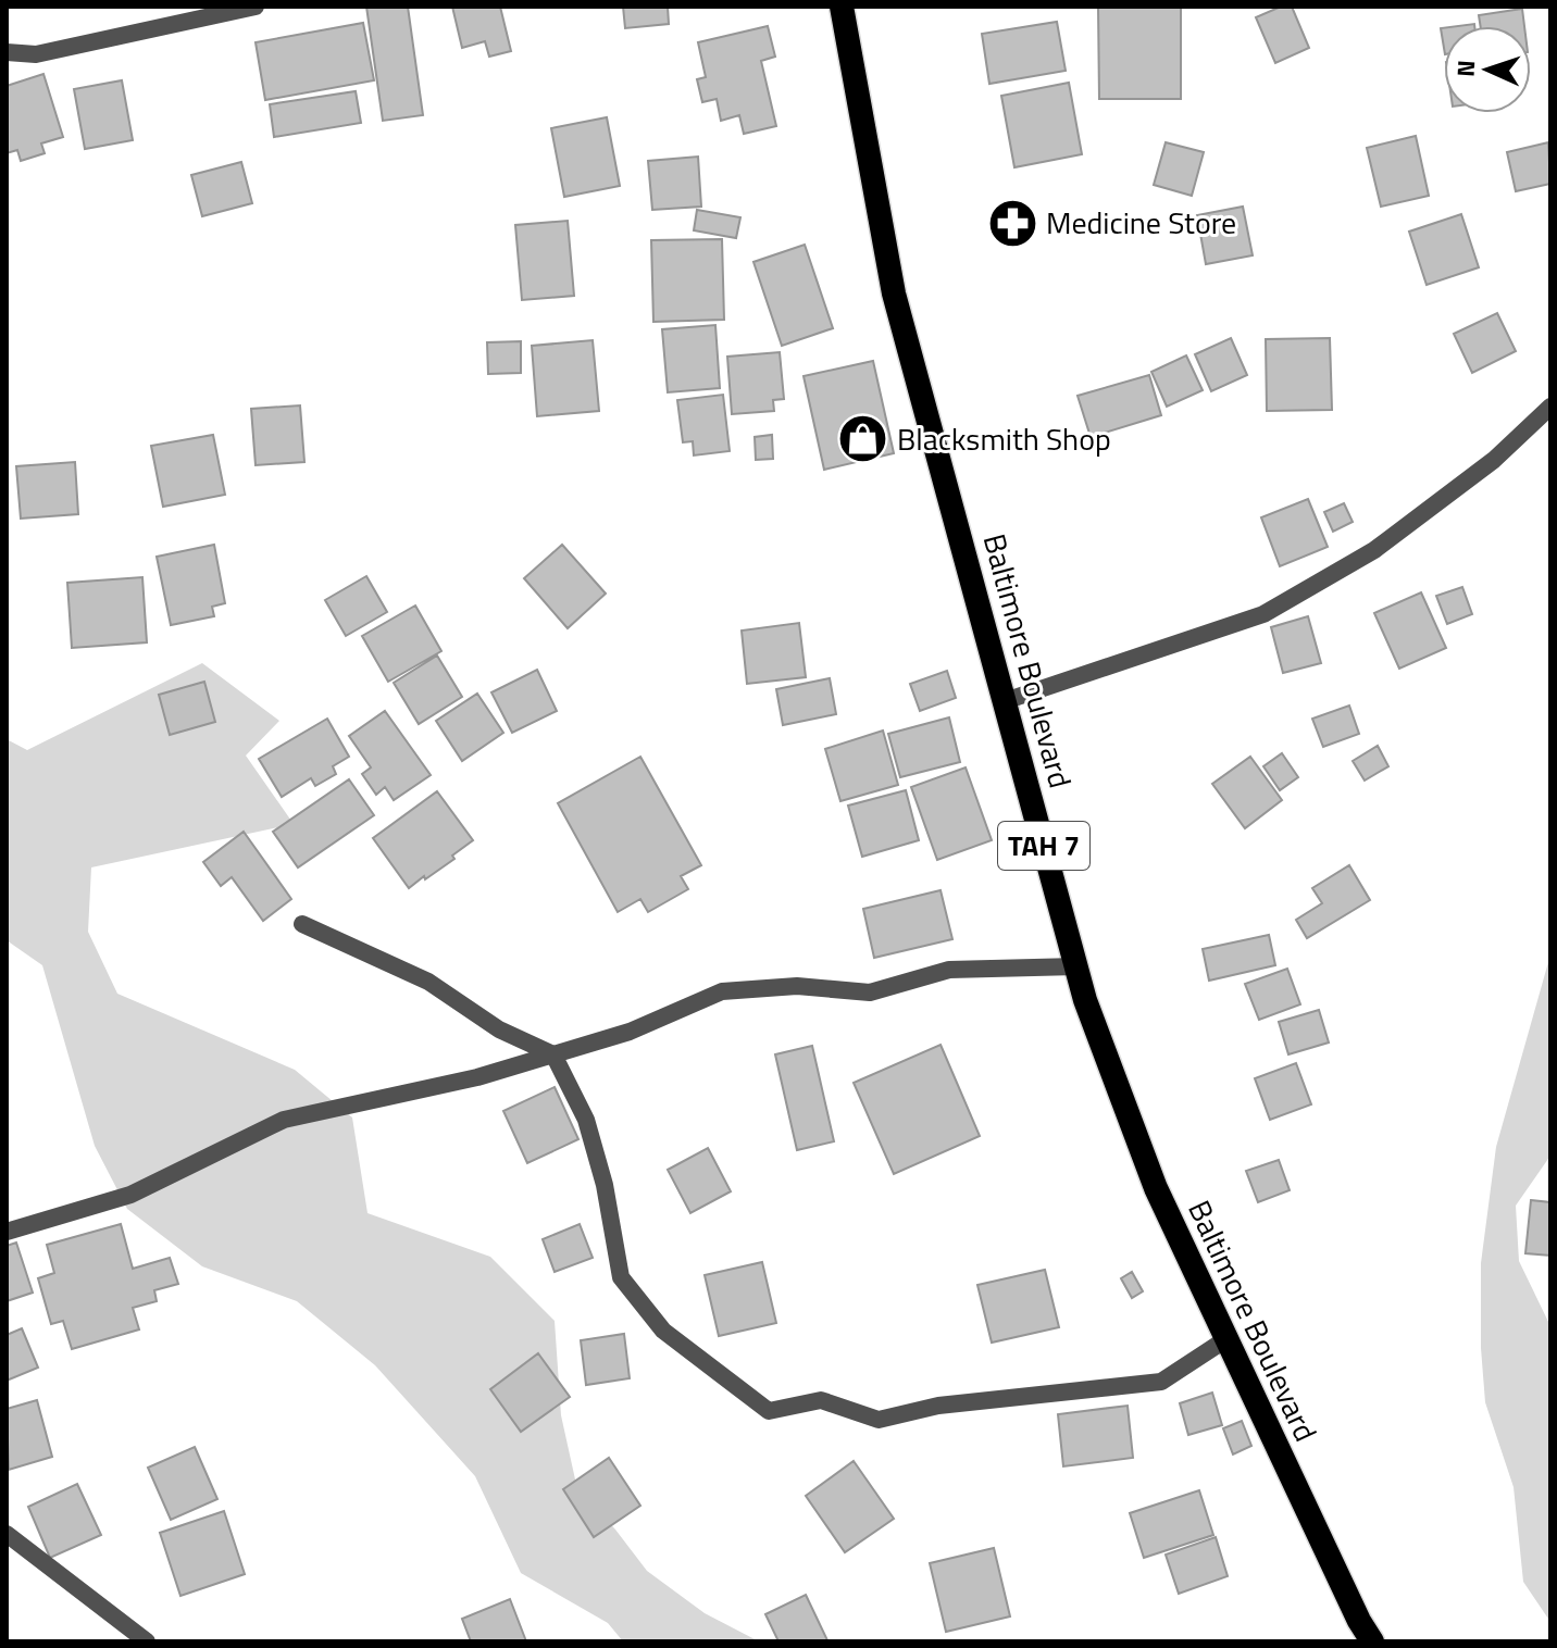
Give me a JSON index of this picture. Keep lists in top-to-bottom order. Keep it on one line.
{"streets":{"highway":["Baltimore Boulevard","TAH 7"]},"places":{"pharmacy":["Medicine Store"],"shop":["Blacksmith Shop"]},"north":"left"}
